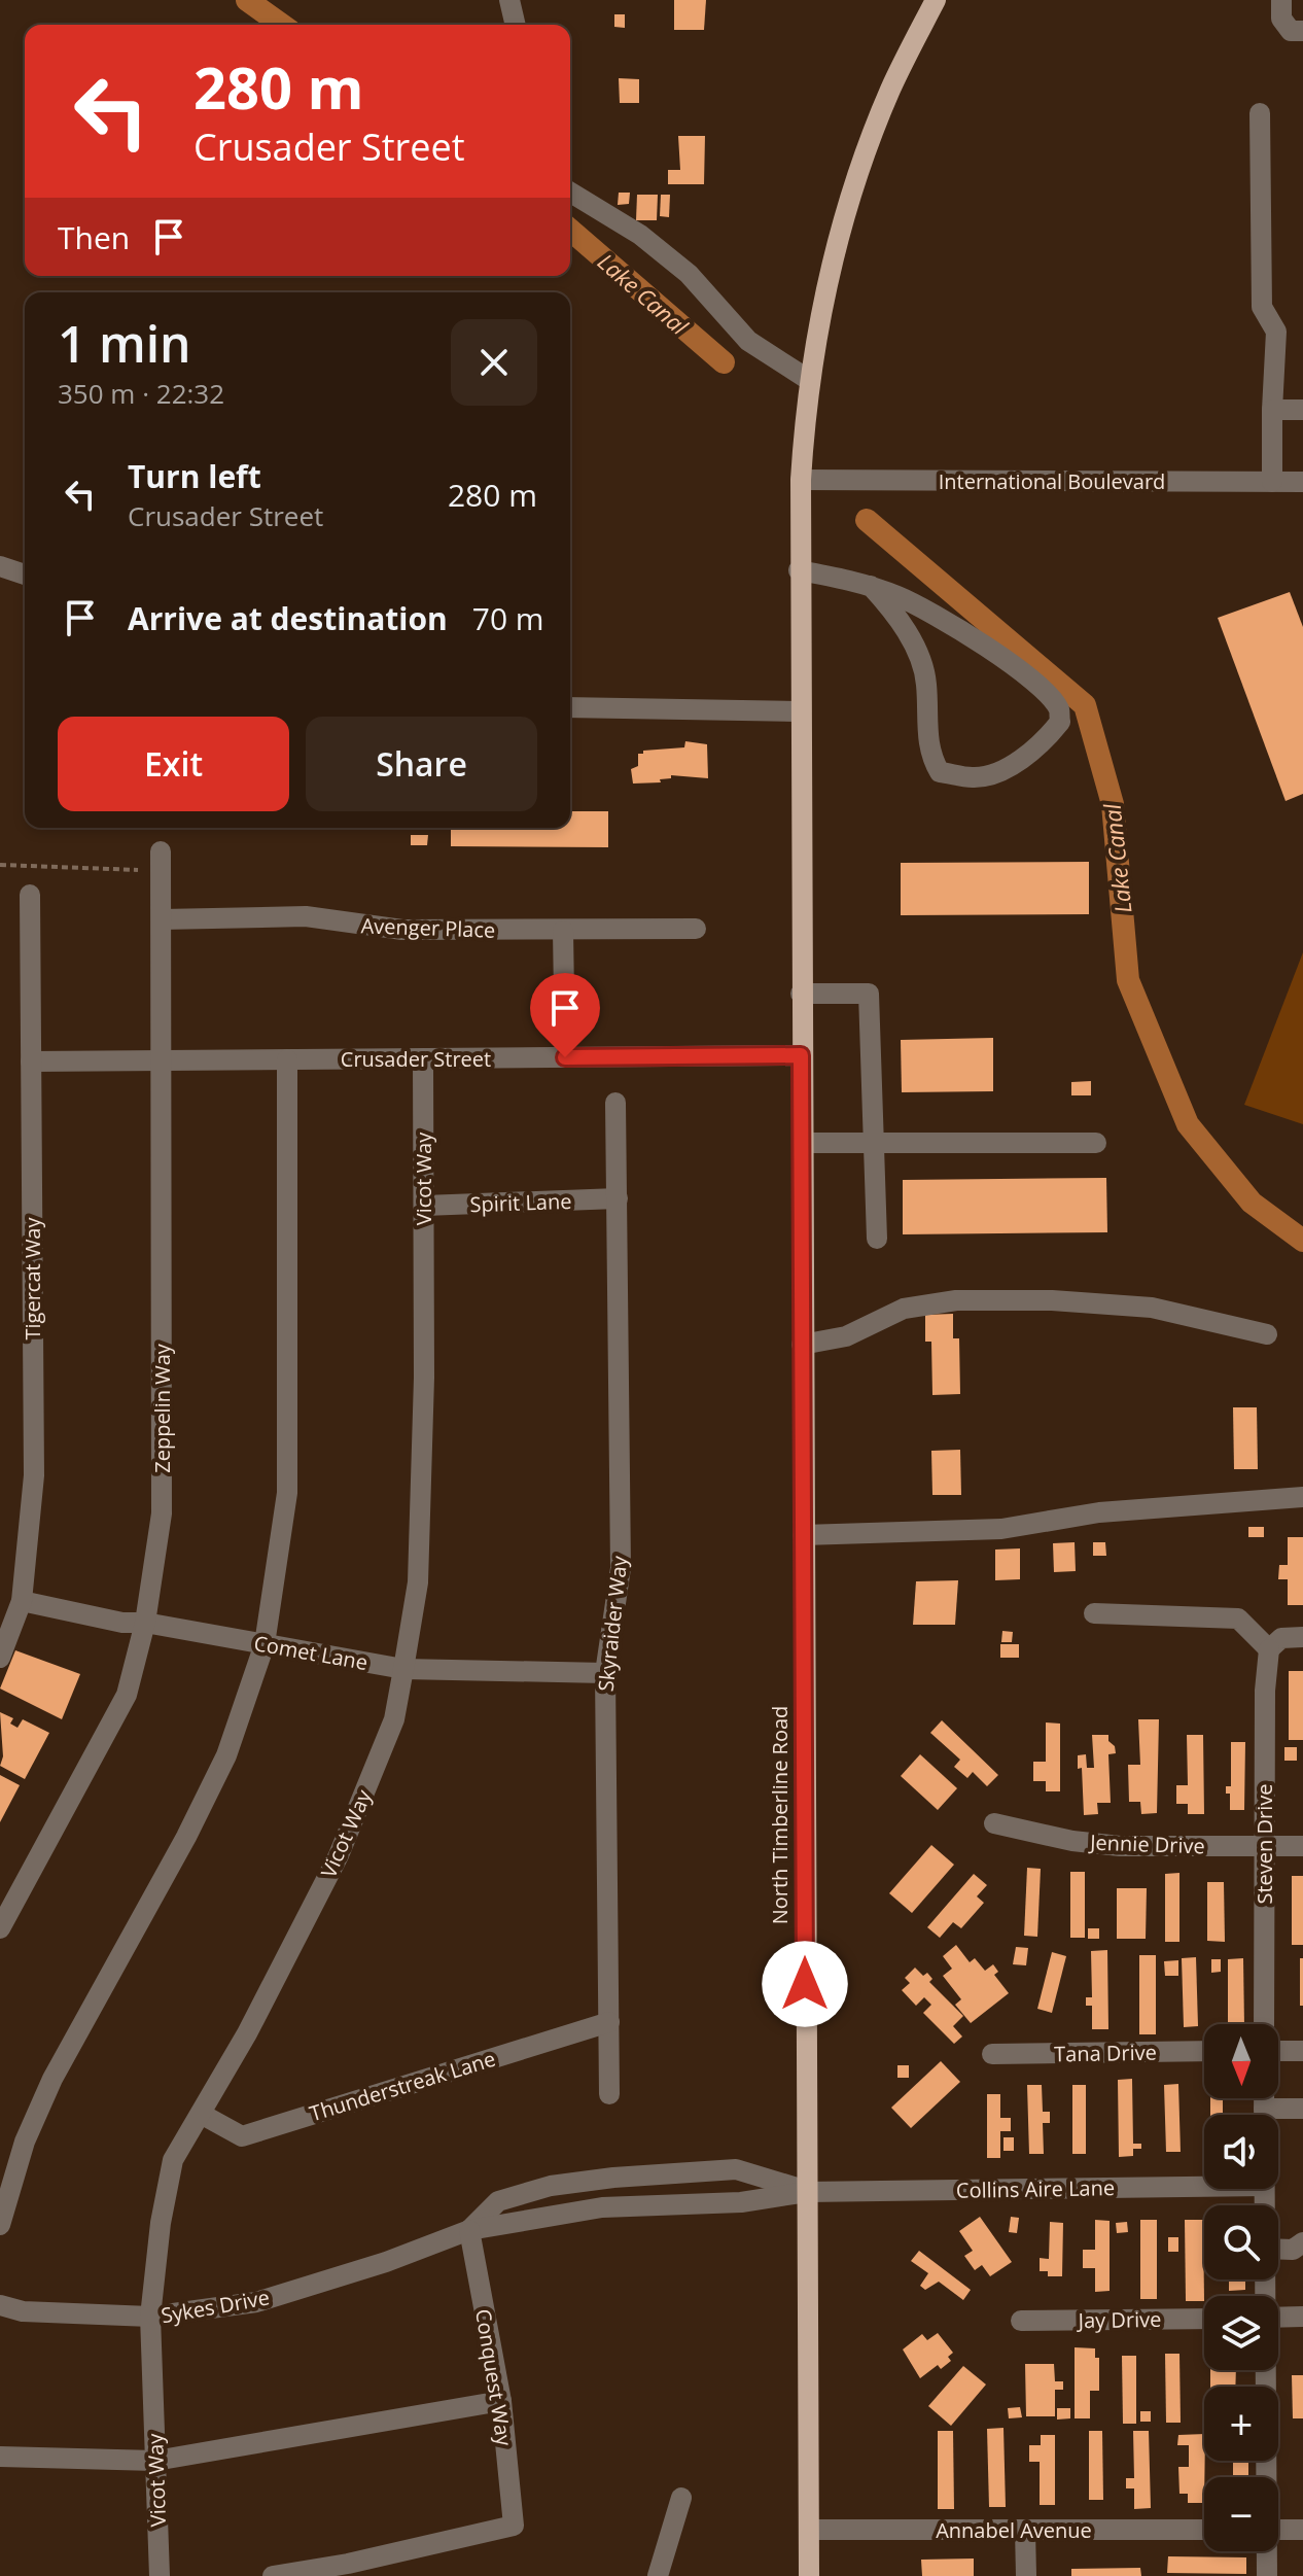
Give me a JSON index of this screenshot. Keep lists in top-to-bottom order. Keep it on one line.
{"streets":{"main road":["North Timberline Road"],"street":["International Boulevard","Avenger Place","Crusader Street","Vicot Way","Spirit Lane","Tigercat Way","Zeppelin Way","Skyraider Way","Comet Lane","Jennie Drive","Steven Drive","Tana Drive","Thunderstreak Lane","Collins Aire Lane","Sykes Drive","Jay Drive","Conquest Way","Annabel Avenue"]},"crossings":[["International Boulevard","North Timberline Road"],["Avenger Place","Zeppelin Way"],["Crusader Street","Vicot Way"],["Crusader Street","Tigercat Way"],["Crusader Street","Zeppelin Way"],["Crusader Street","North Timberline Road"],["Vicot Way","Spirit Lane"],["Vicot Way","Comet Lane"],["Vicot Way","Thunderstreak Lane"],["Vicot Way","Sykes Drive"],["Spirit Lane","Skyraider Way"],["Tigercat Way","Comet Lane"],["Zeppelin Way","Comet Lane"],["Skyraider Way","Comet Lane"],["Skyraider Way","Thunderstreak Lane"],["North Timberline Road","Collins Aire Lane"],["North Timberline Road","Annabel Avenue"],["Jennie Drive","Steven Drive"],["Sykes Drive","Conquest Way"]],"water":["Lake Canal"],"north":"bottom","page":{"turn":["280 m","Crusader Street"],"then":"Then","heading":["1 min","350 m · 22:32"],"list":[{"name":"Turn left","note":"Crusader Street","value":"280 m"},{"name":"Arrive at destination","value":"70 m"}],"buttons":["Exit","Share"],"map_buttons":["+","−"]}}
